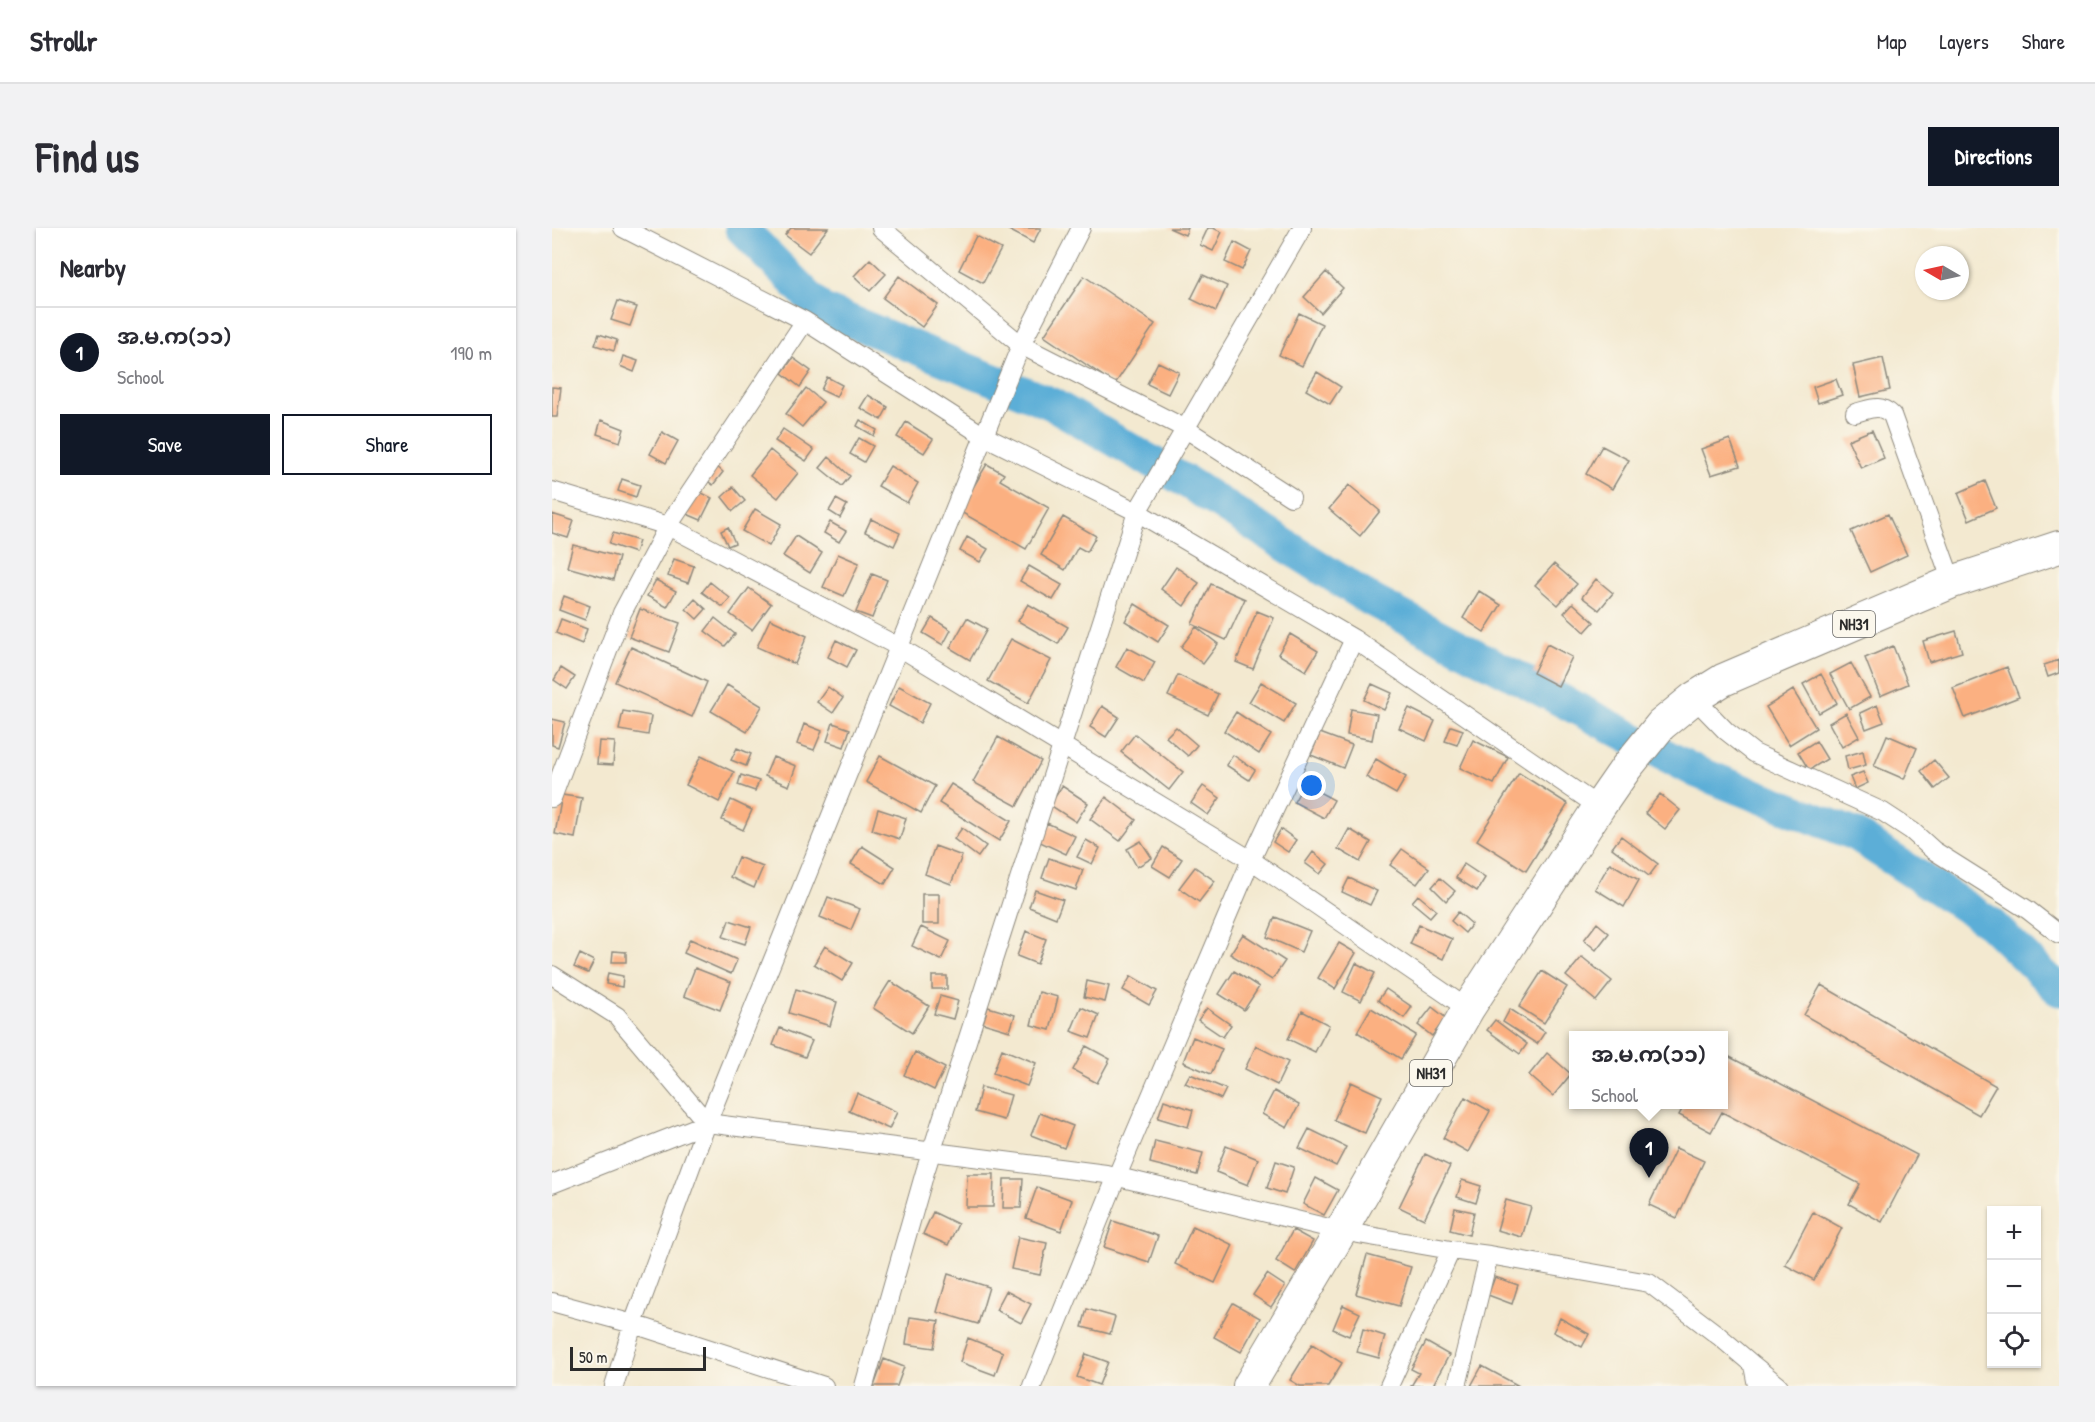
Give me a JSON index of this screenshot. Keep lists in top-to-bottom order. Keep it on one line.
{"streets":{"highway":["NH31"]},"scale_bar":"50 m","north":"left","page":{"header":"Strollr","nav":["Map","Layers","Share"],"buttons":["Directions",["Save","Share"]],"title":"Find us","heading":"Nearby","list":[{"mark":"1","name":"အ.မ.က(၁၁)","note":"School","value":"190 m"}],"popup":["အ.မ.က(၁၁)","School"],"pins":"1","map_buttons":["+","−"],"scale":"50 m"}}
